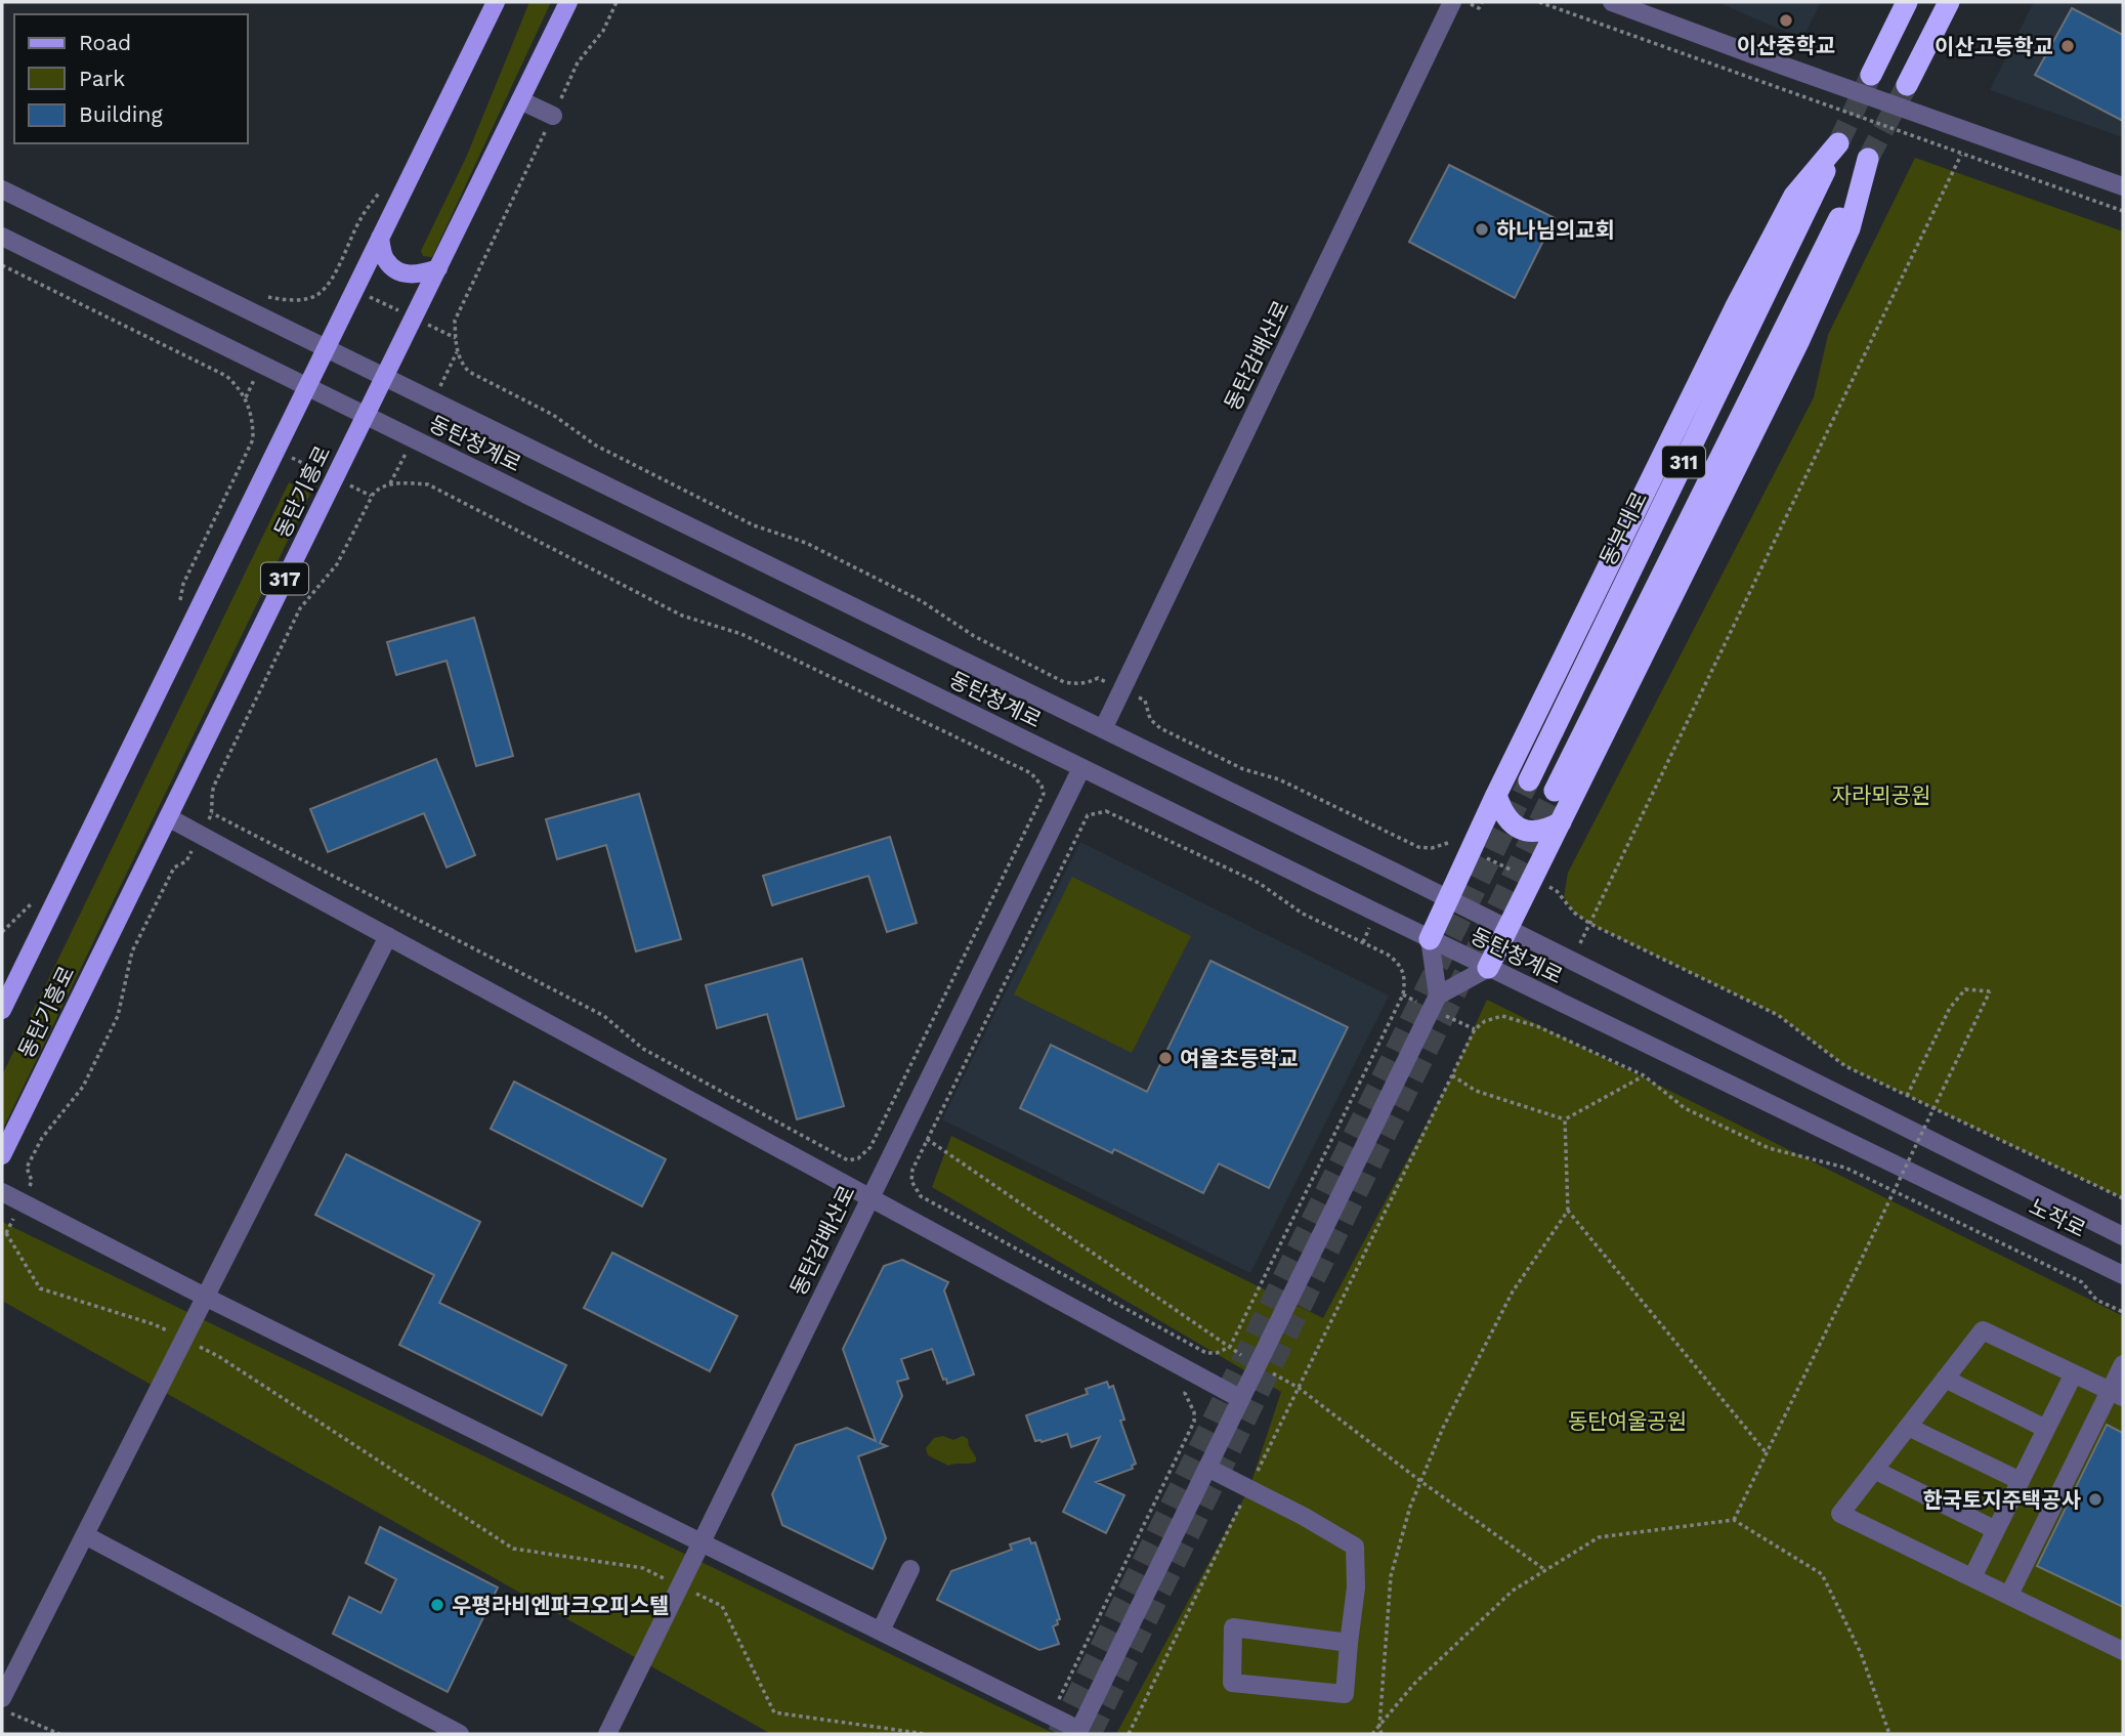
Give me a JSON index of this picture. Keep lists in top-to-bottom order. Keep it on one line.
{"streets":{"highway":["311","동부대로"],"main road":["동탄기흥로","317"],"street":["동탄감배산로","동탄청계로","노작로"]},"crossings":[["동탄감배산로","동탄청계로"],["동탄청계로","동탄기흥로"],["동탄청계로","노작로"]],"parks":["자라뫼공원","동탄여울공원"],"places":["이산중학교","이산고등학교","하나님의교회","여울초등학교","한국토지주택공사","우평라비엔파크오피스텔"],"legend":["Road","Park","Building"]}
